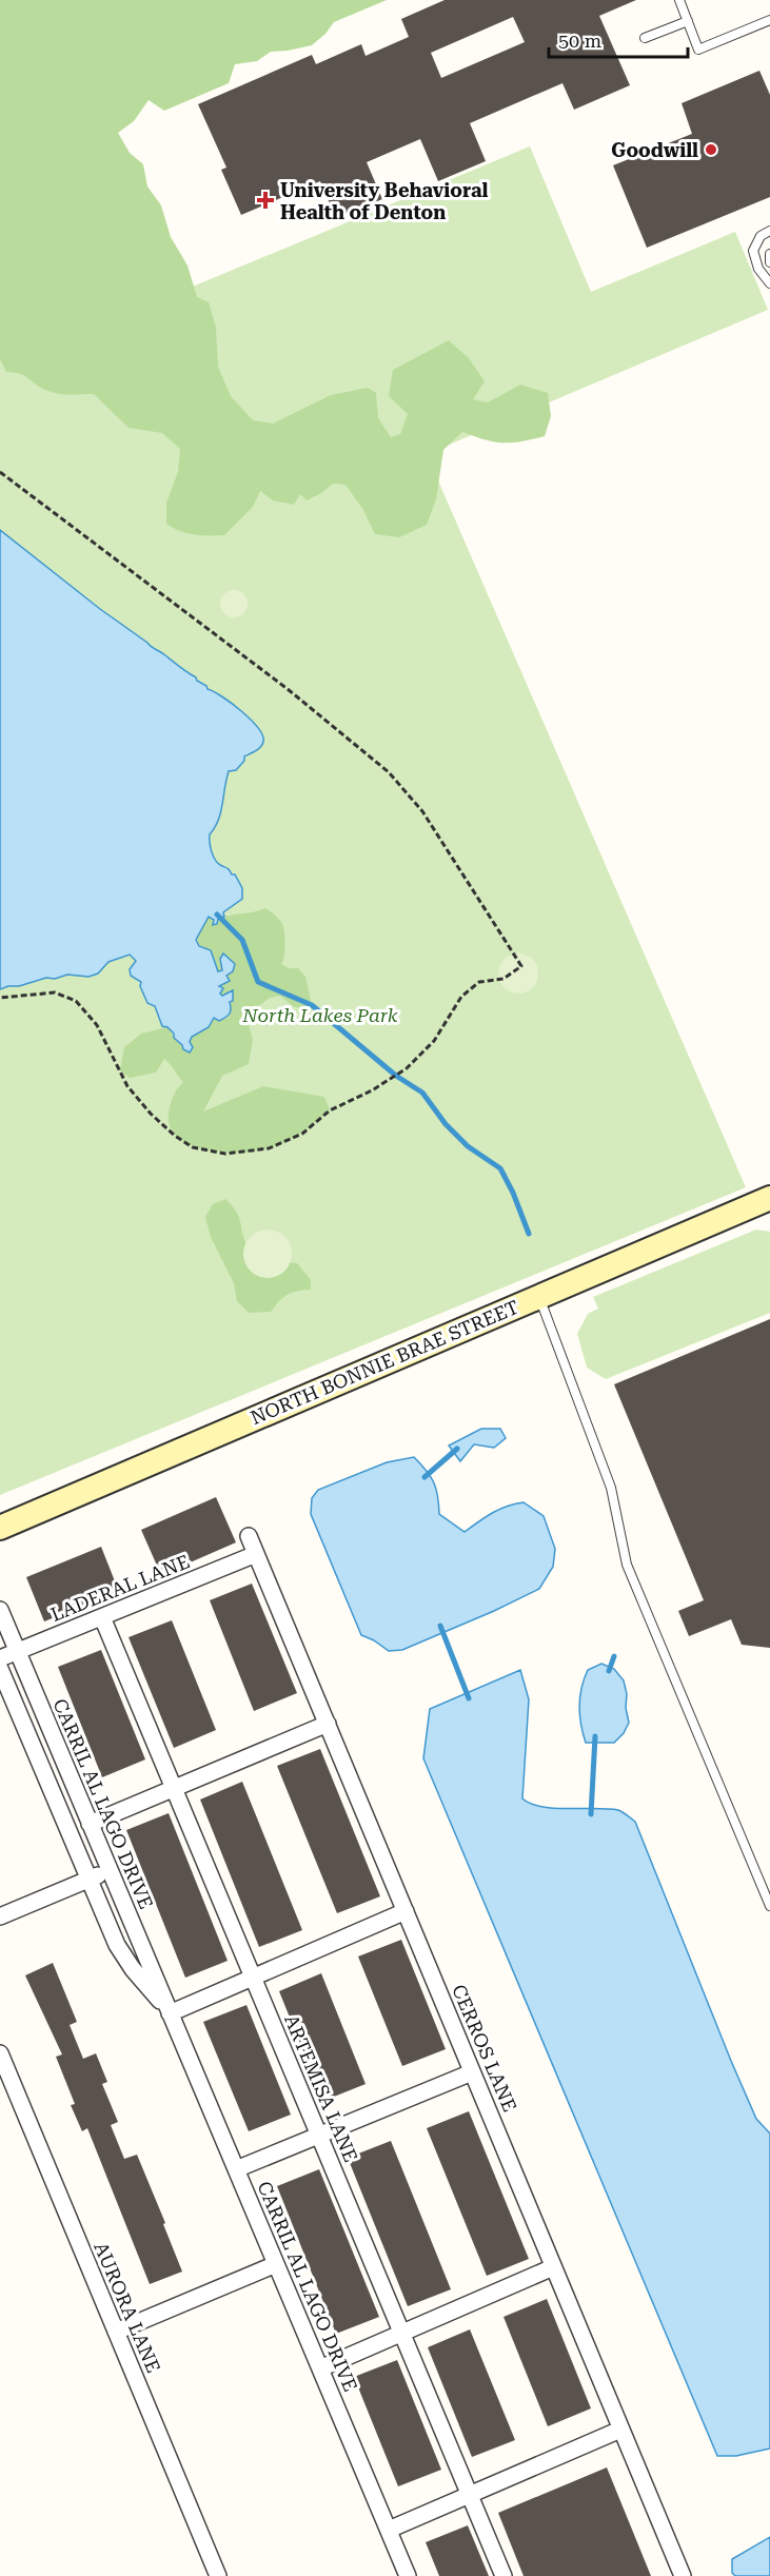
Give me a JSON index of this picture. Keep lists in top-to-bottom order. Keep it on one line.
{"streets":{"main road":["NORTH BONNIE BRAE STREET"],"street":["LADERAL LANE","CARRIL AL LAGO DRIVE","CERROS LANE","ARTEMISA LANE","AURORA LANE"]},"crossings":[["LADERAL LANE","CARRIL AL LAGO DRIVE"],["LADERAL LANE","CERROS LANE"],["LADERAL LANE","ARTEMISA LANE"]],"parks":["North Lakes Park"],"places":{"other":["Goodwill"],"health":["University Behavioral Health of Denton"]},"scale_bar":"50 m"}
